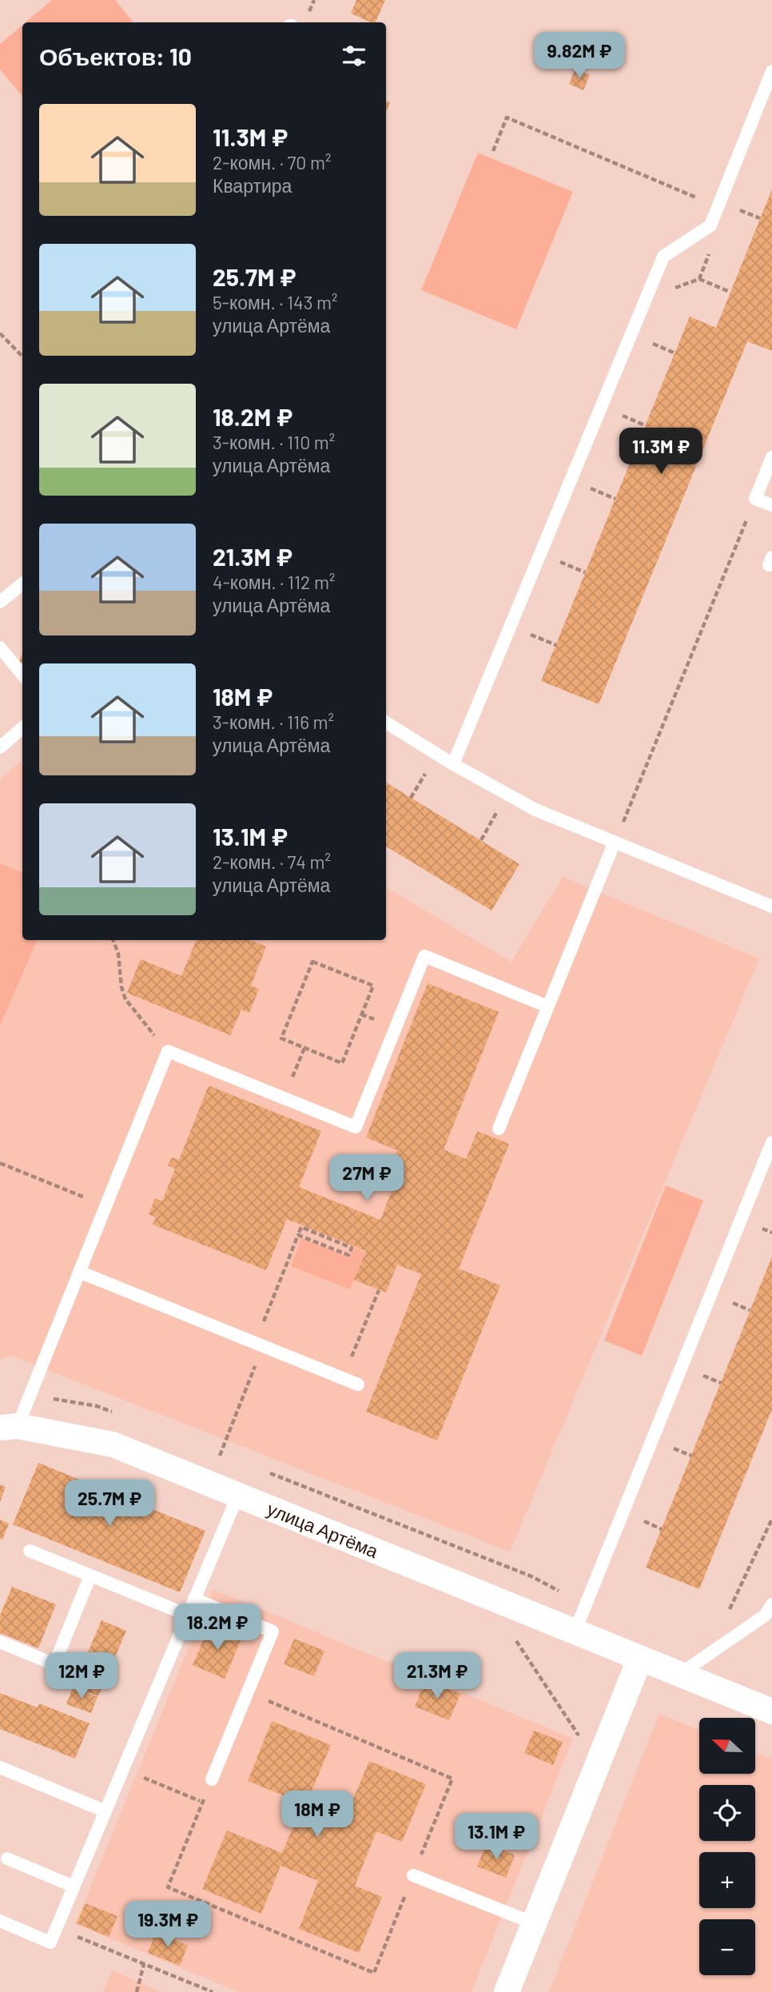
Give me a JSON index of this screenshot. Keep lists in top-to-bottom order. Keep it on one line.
{"streets":{"street":["улица Артёма"]},"north":"left","page":{"heading":"Объектов: 10","price":["9.82M ₽","11.3M ₽","27M ₽","25.7M ₽","18.2M ₽","12M ₽","21.3M ₽","18M ₽","13.1M ₽","19.3M ₽"],"list":[{"name":"11.3M ₽","note":"2-комн. · 70 m² · Квартира"},{"name":"25.7M ₽","note":"5-комн. · 143 m² · улица Артёма"},{"name":"18.2M ₽","note":"3-комн. · 110 m² · улица Артёма"},{"name":"21.3M ₽","note":"4-комн. · 112 m² · улица Артёма"},{"name":"18M ₽","note":"3-комн. · 116 m² · улица Артёма"},{"name":"13.1M ₽","note":"2-комн. · 74 m² · улица Артёма"}],"map_buttons":["+","−"]}}
